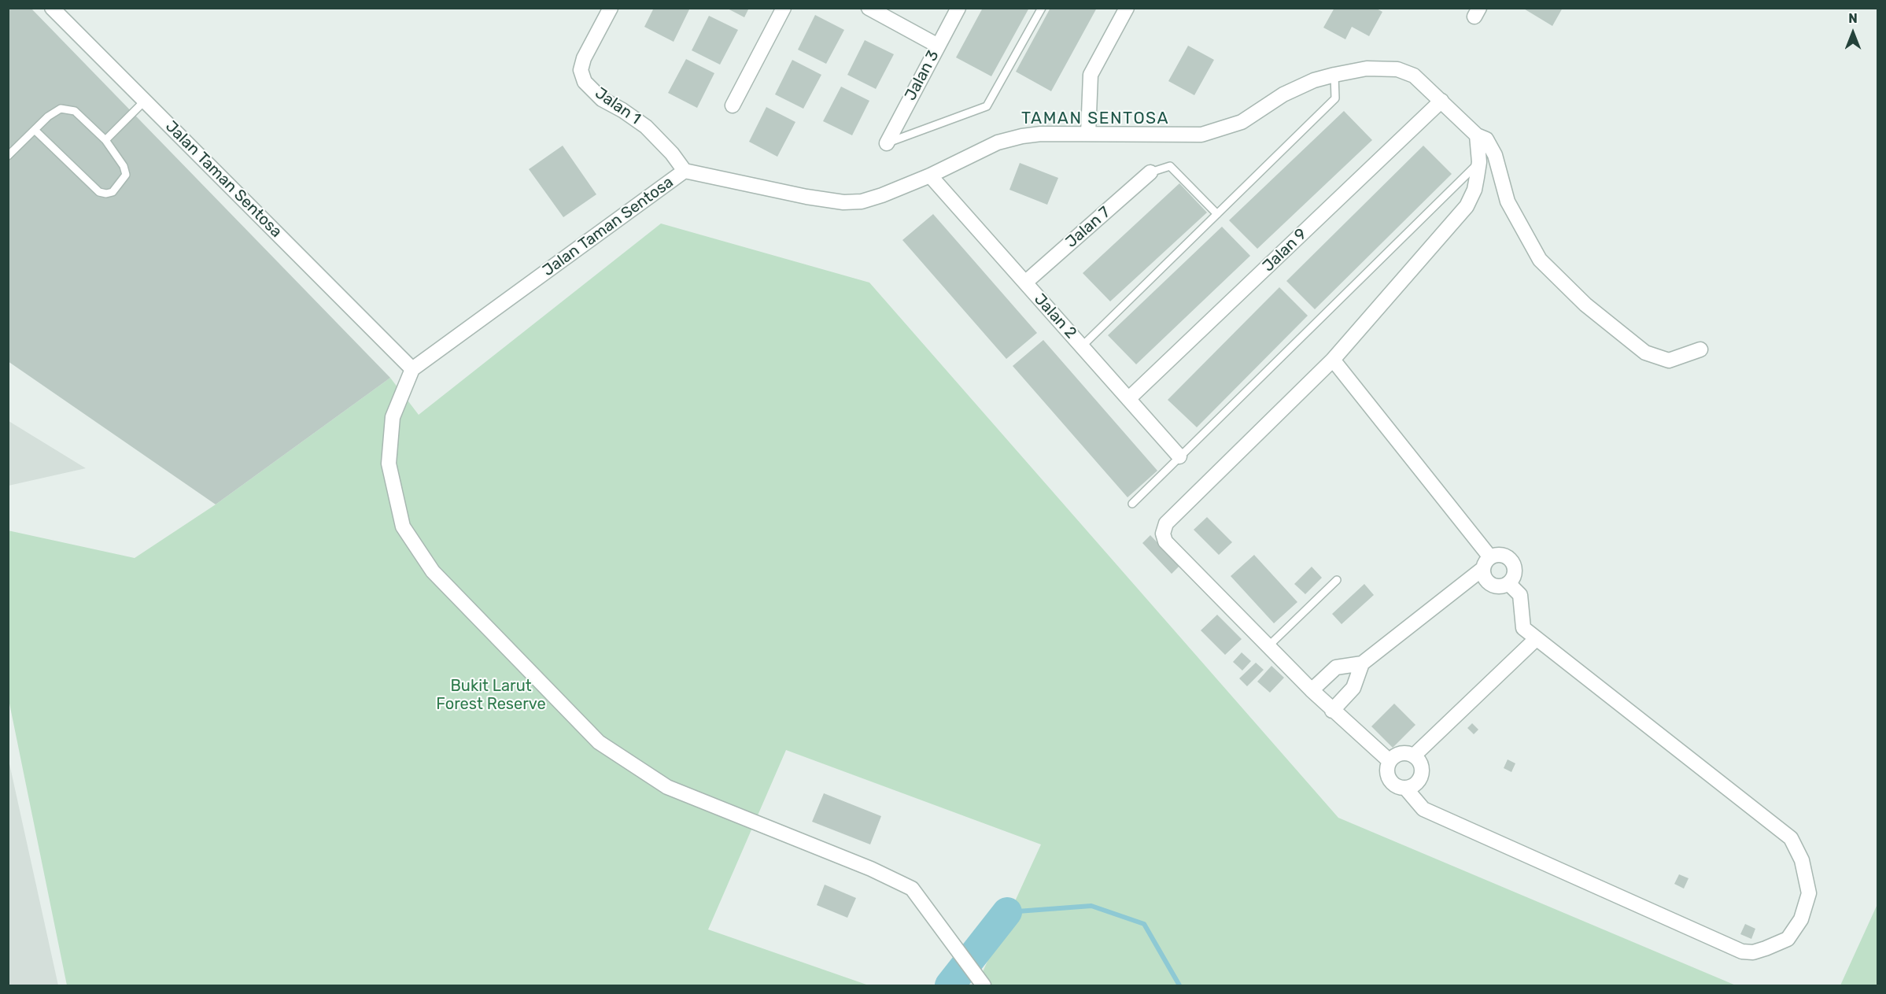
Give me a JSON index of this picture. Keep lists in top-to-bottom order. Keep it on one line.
{"streets":{"street":["Jalan 3","Jalan 1","Jalan Taman Sentosa","Jalan 7","Jalan 9","Jalan 2"]},"crossings":[["Jalan 1","Jalan Taman Sentosa"],["Jalan Taman Sentosa","Jalan 9"],["Jalan Taman Sentosa","Jalan 2"],["Jalan 7","Jalan 2"],["Jalan 9","Jalan 2"]],"districts":["TAMAN SENTOSA"],"parks":["Bukit Larut Forest Reserve"],"north":"top"}
